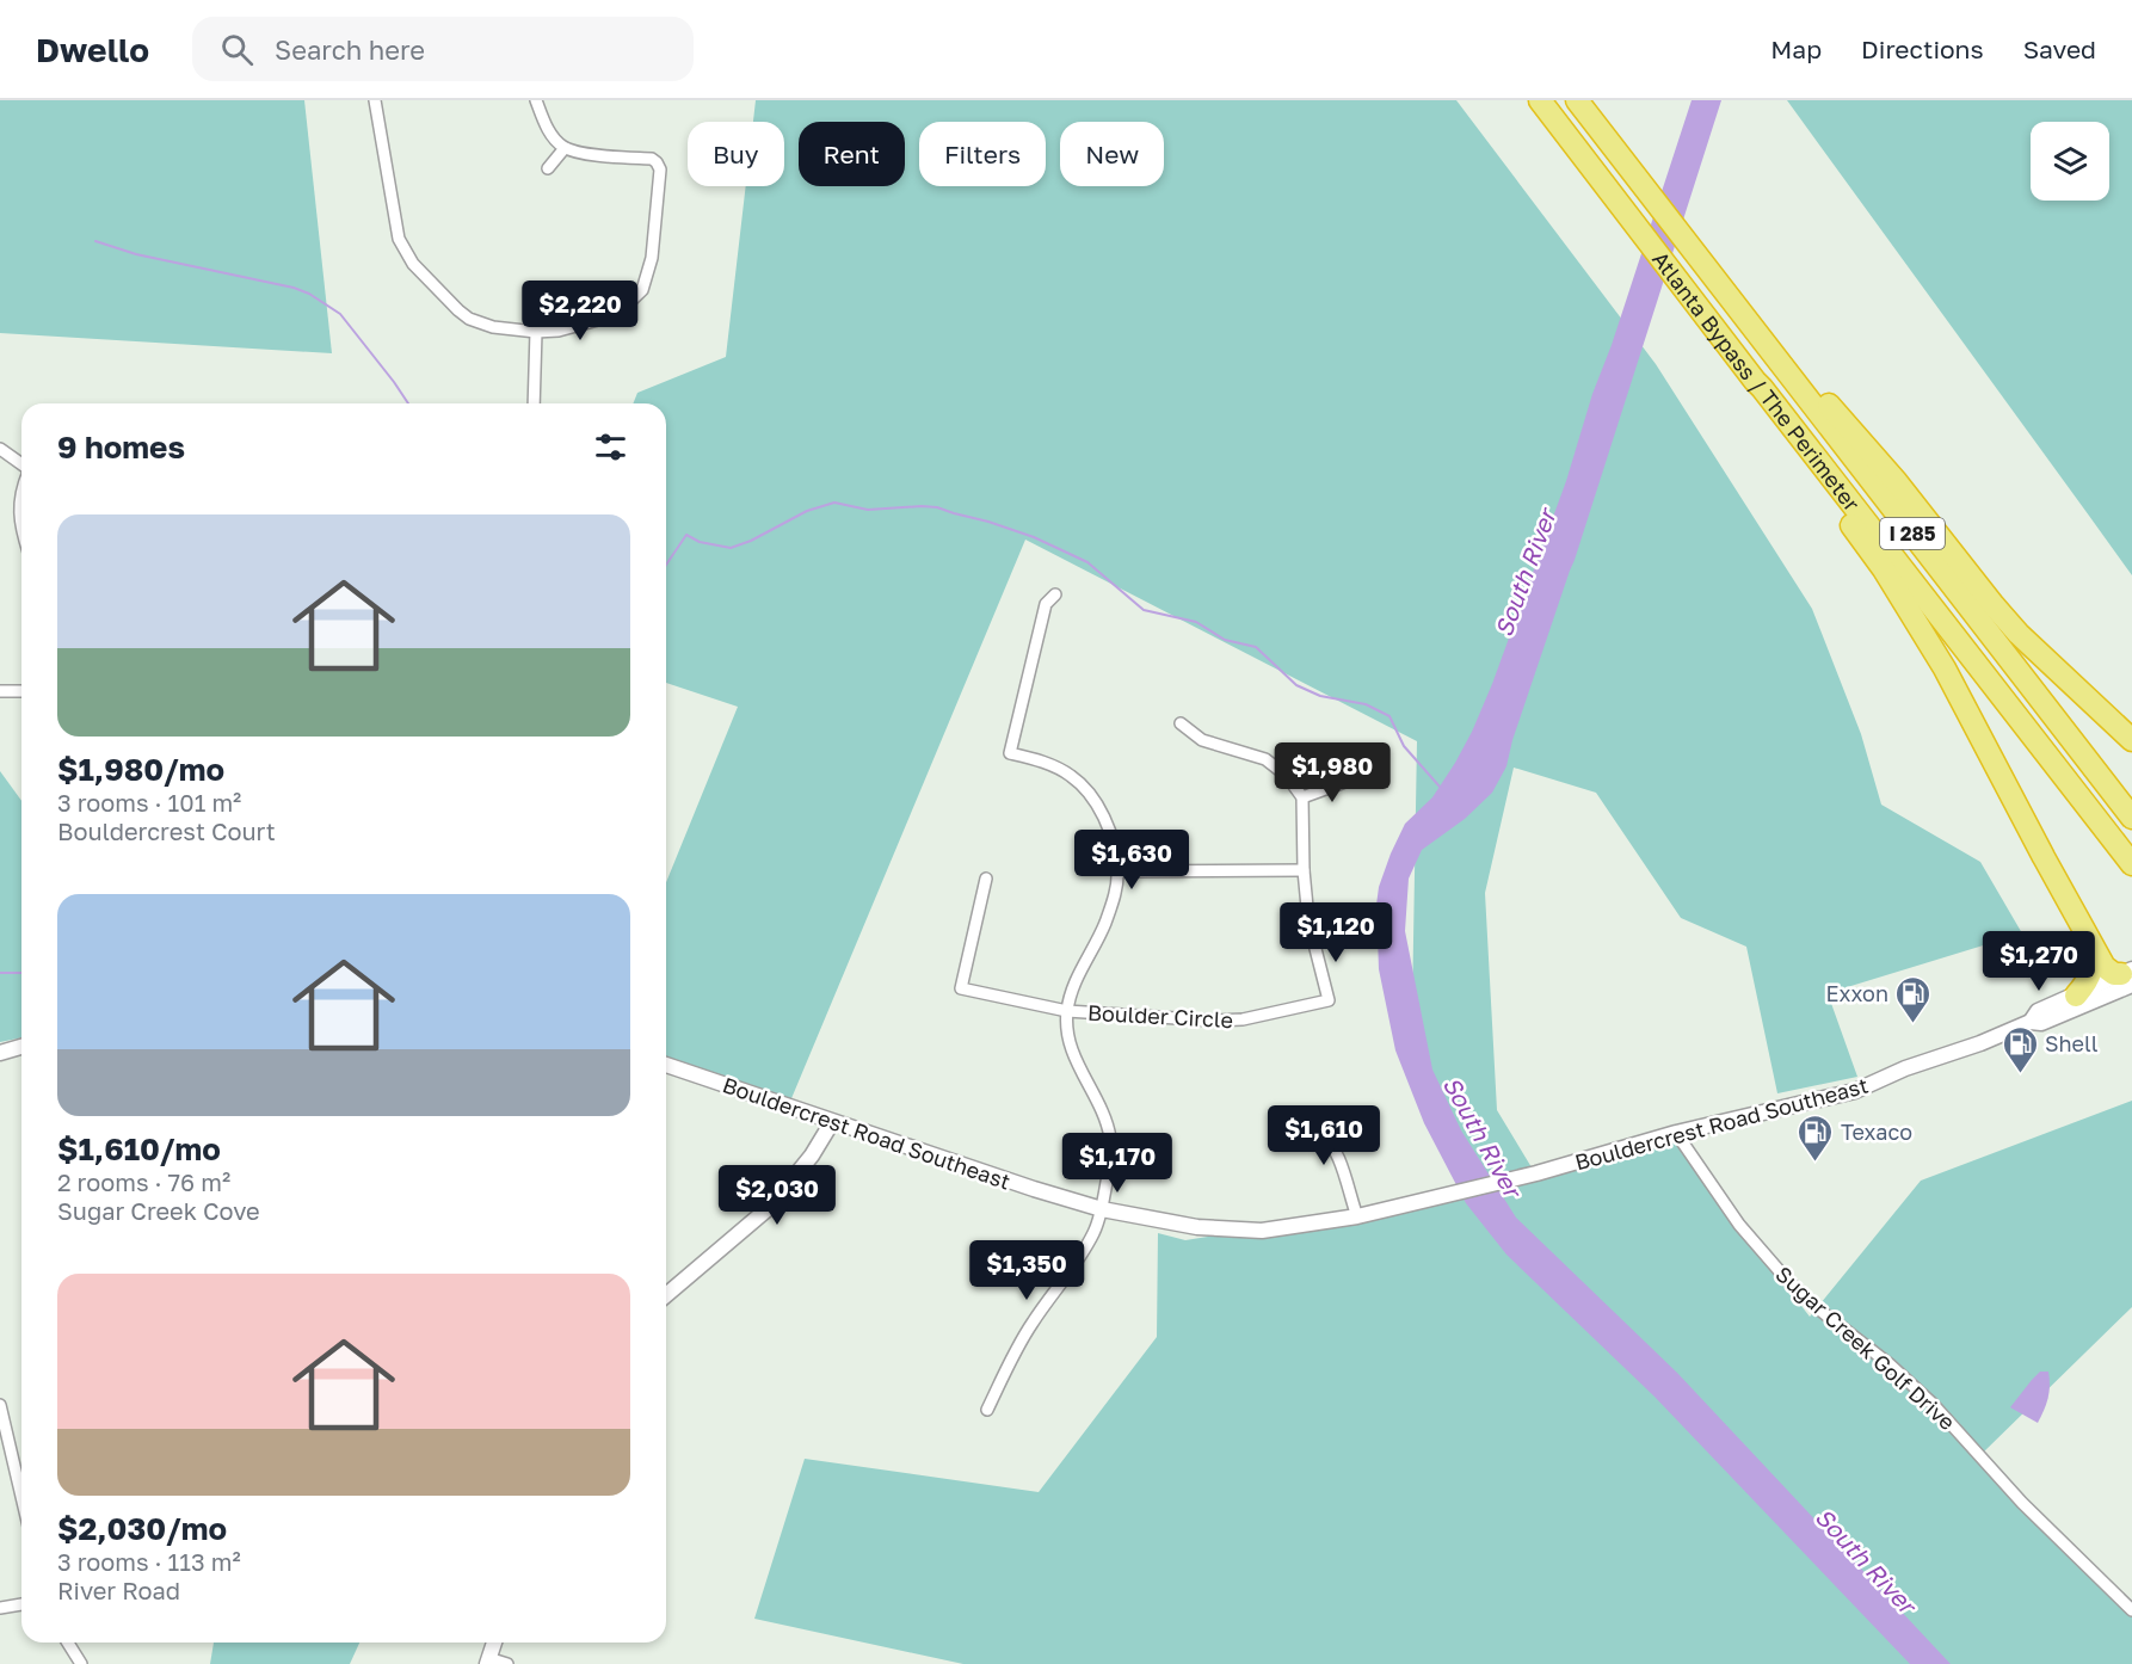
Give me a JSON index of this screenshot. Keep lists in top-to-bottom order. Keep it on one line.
{"streets":{"highway":["Atlanta Bypass / The Perimeter","I 285"],"street":["Boulder Circle","Bouldercrest Road Southeast","Sugar Creek Golf Drive"]},"crossings":[["Bouldercrest Road Southeast","Sugar Creek Golf Drive"]],"water":["South River"],"places":{"fuel station":["Exxon","Shell","Texaco"]},"page":{"header":"Dwello","search":"Search here","nav":["Map","Directions","Saved"],"chip":["Buy","Rent","Filters","New"],"price":["$2,220","$1,980","$1,630","$1,120","$1,270","$1,610","$1,170","$2,030","$1,350"],"heading":"9 homes","list":[{"name":"$1,980/mo","note":"3 rooms · 101 m² · Bouldercrest Court"},{"name":"$1,610/mo","note":"2 rooms · 76 m² · Sugar Creek Cove"},{"name":"$2,030/mo","note":"3 rooms · 113 m² · River Road"}]}}
